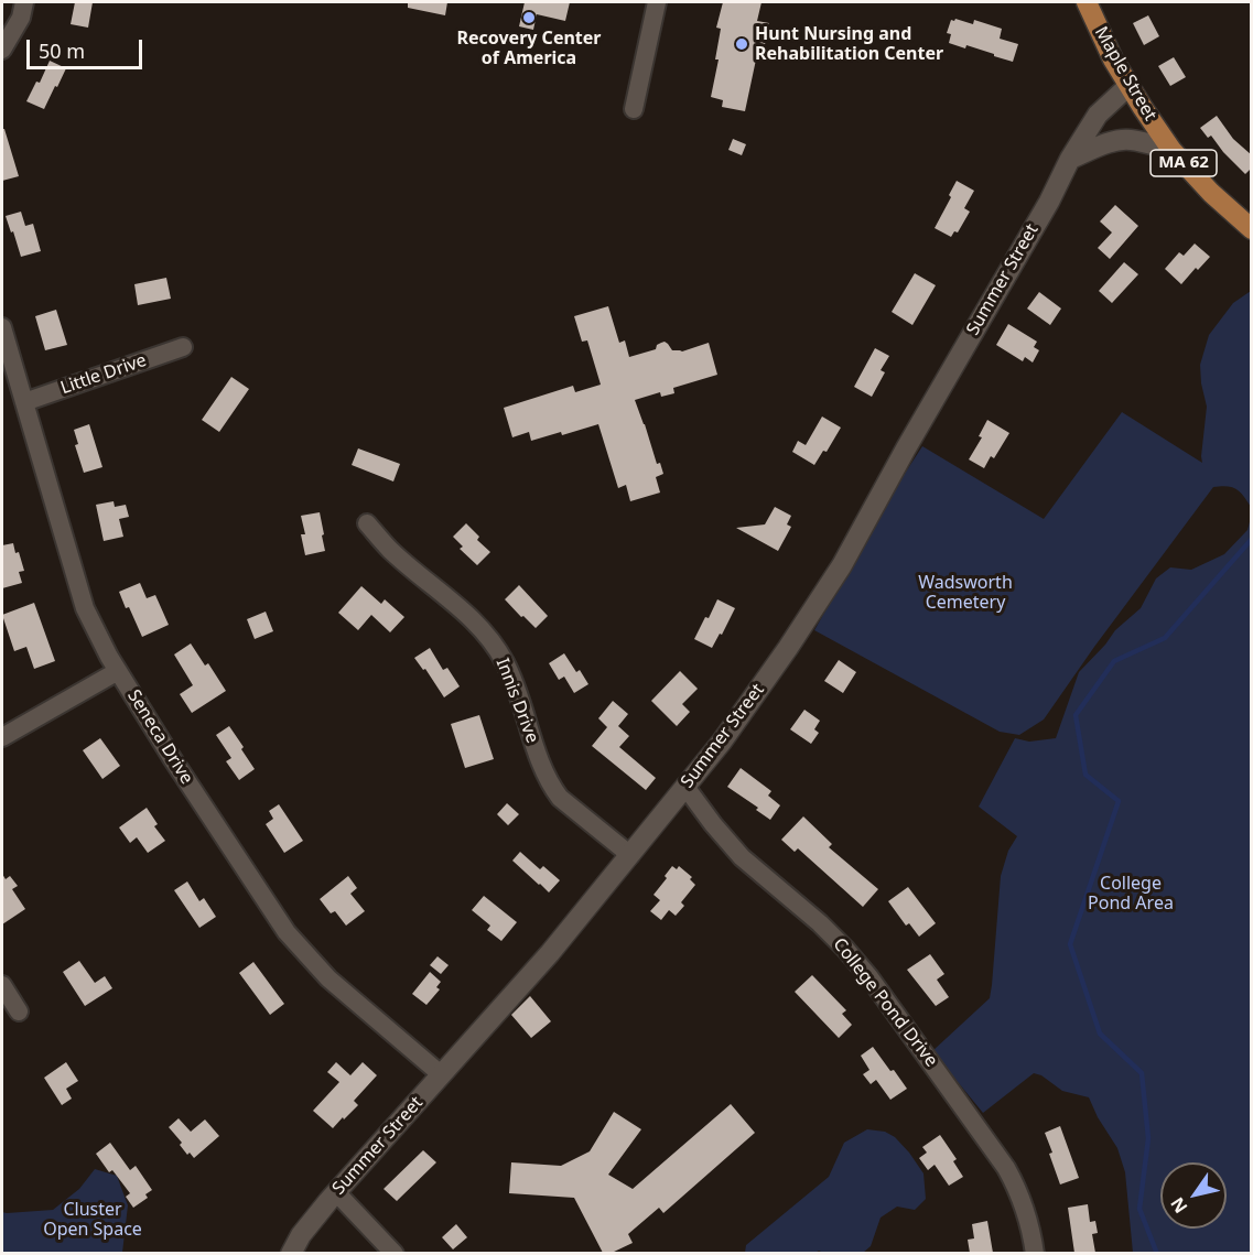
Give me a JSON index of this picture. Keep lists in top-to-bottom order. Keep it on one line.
{"streets":{"main road":["Maple Street","MA 62"],"street":["Summer Street","Little Drive","Innis Drive","Seneca Drive","College Pond Drive"]},"crossings":[["Maple Street","Summer Street"],["Summer Street","Innis Drive"],["Summer Street","Seneca Drive"],["Summer Street","College Pond Drive"],["Little Drive","Seneca Drive"]],"parks":["Wadsworth Cemetery","College Pond Area","Cluster Open Space"],"places":["Recovery Center of America","Hunt Nursing and Rehabilitation Center"],"scale_bar":"50 m","north":"bottom left"}
